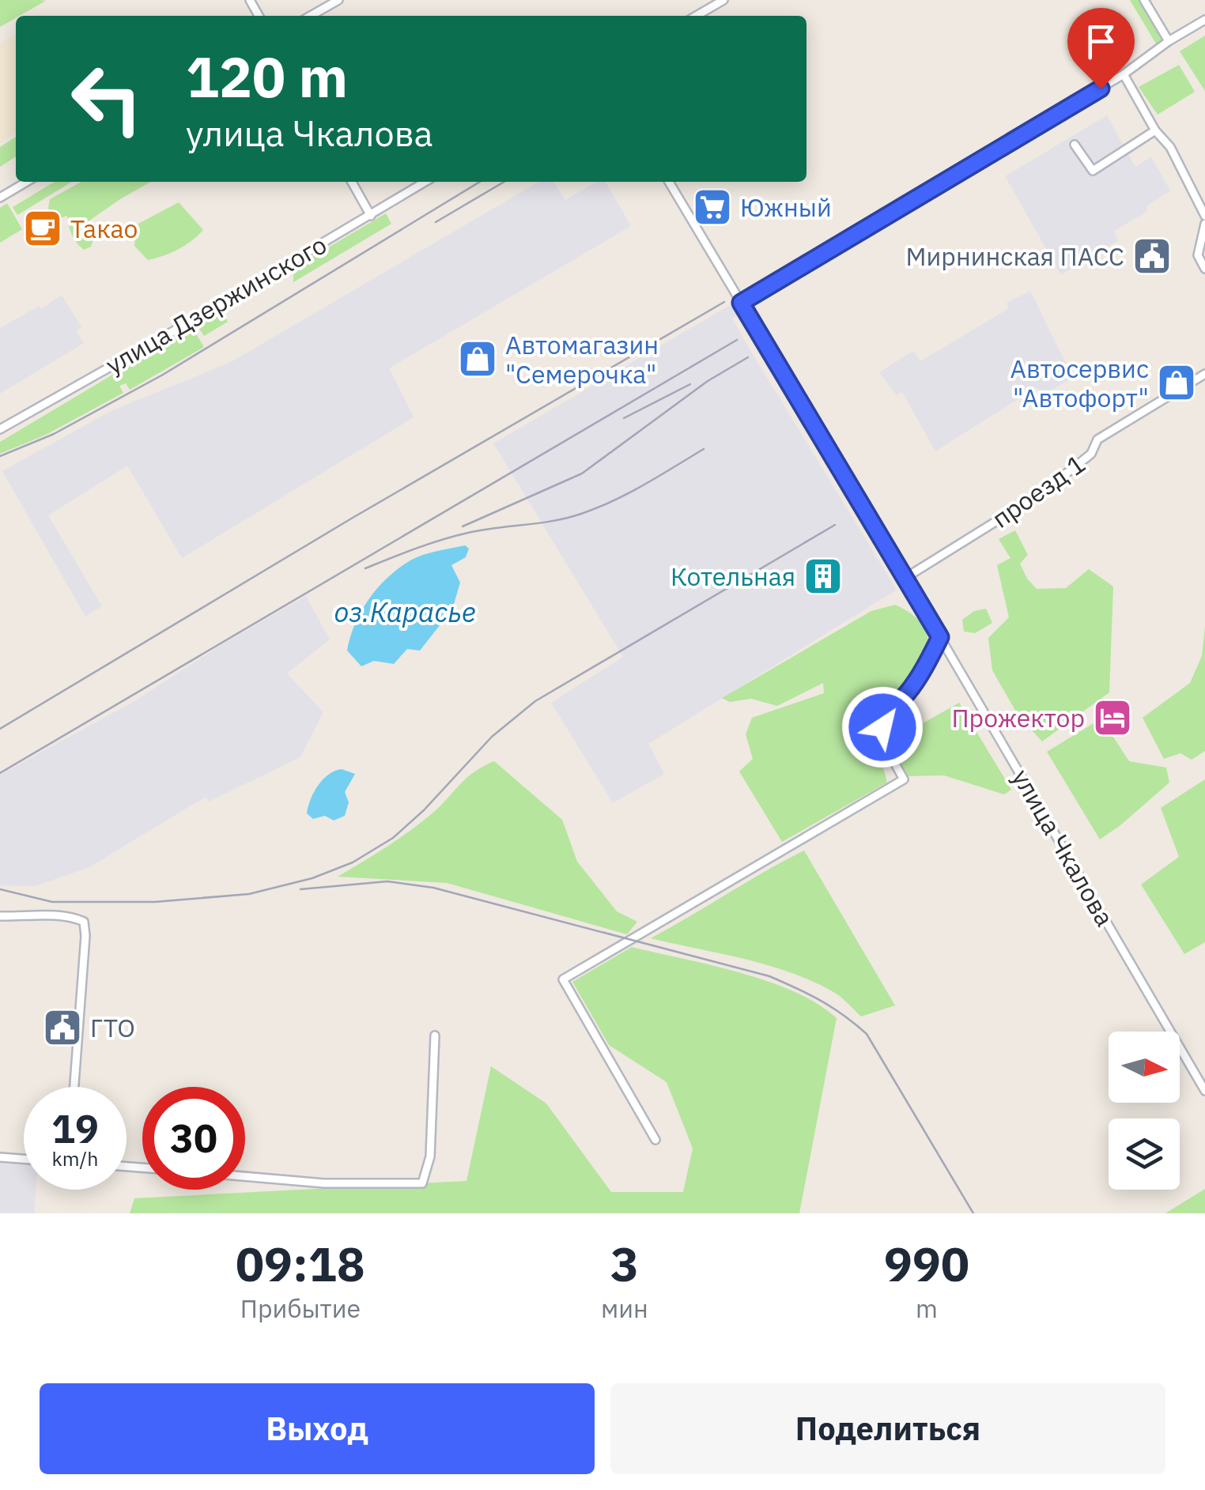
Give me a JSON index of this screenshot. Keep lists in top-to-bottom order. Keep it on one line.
{"streets":{"street":["улица Дзержинского","проезд 1","улица Чкалова"]},"crossings":[["проезд 1","улица Чкалова"]],"water":["оз.Карасье"],"places":{"supermarket":["Южный"],"cafe":["Такао"],"public building":["Мирнинская ПАСС","ГТО"],"shop":["Автомагазин \"Семерочка\"","Автосервис \"Автофорт\""],"building":["Котельная"],"hotel":["Прожектор"]},"north":"right","page":{"turn":["120 m","улица Чкалова"],"speed":"19 km/h","limit":"30","eta":["09:18","Прибытие","3","мин","990","m"],"buttons":["Выход","Поделиться"]}}
